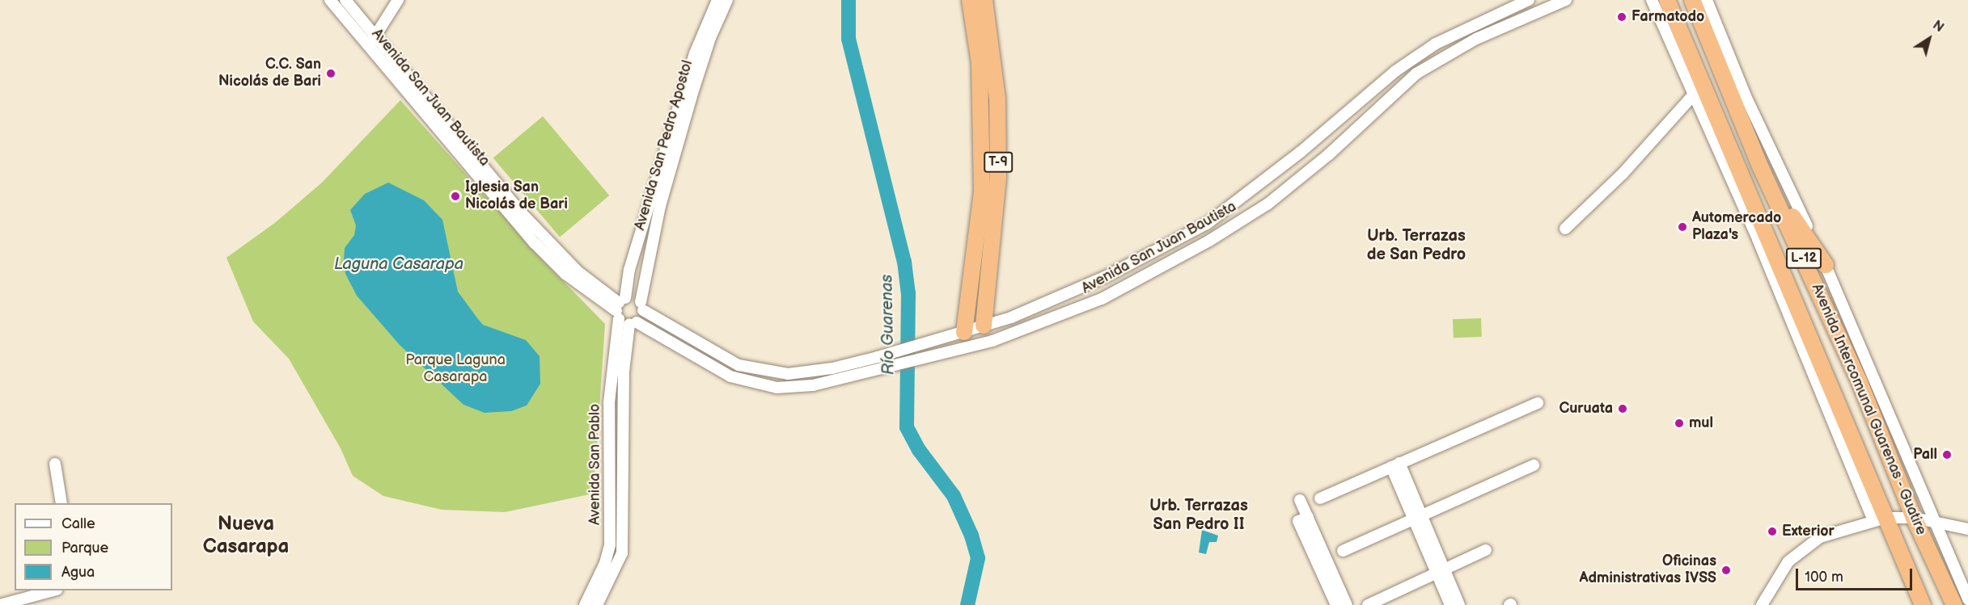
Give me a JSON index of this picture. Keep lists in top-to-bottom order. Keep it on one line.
{"streets":{"highway":["T-9","L-12","Avenida Intercomunal Guarenas - Guatire"],"street":["Avenida San Juan Bautista","Avenida San Pedro Apostol","Avenida San Pablo"]},"crossings":[["Avenida San Juan Bautista","Avenida San Pedro Apostol"],["Avenida San Juan Bautista","T-9"],["Avenida San Juan Bautista","Avenida San Pablo"],["Avenida San Pedro Apostol","Avenida San Pablo"]],"districts":["Urb. Terrazas de San Pedro","Urb. Terrazas San Pedro II","Nueva Casarapa"],"water":["Laguna Casarapa","Río Guarenas"],"parks":["Parque Laguna Casarapa"],"places":["Farmatodo","C.C. San Nicolás de Bari","Iglesia San Nicolás de Bari","Automercado Plaza's","Curuata","mul","Pall","Exterior","Oficinas Administrativas IVSS"],"legend":["Calle","Parque","Agua"],"scale_bar":"100 m","north":"top right"}
